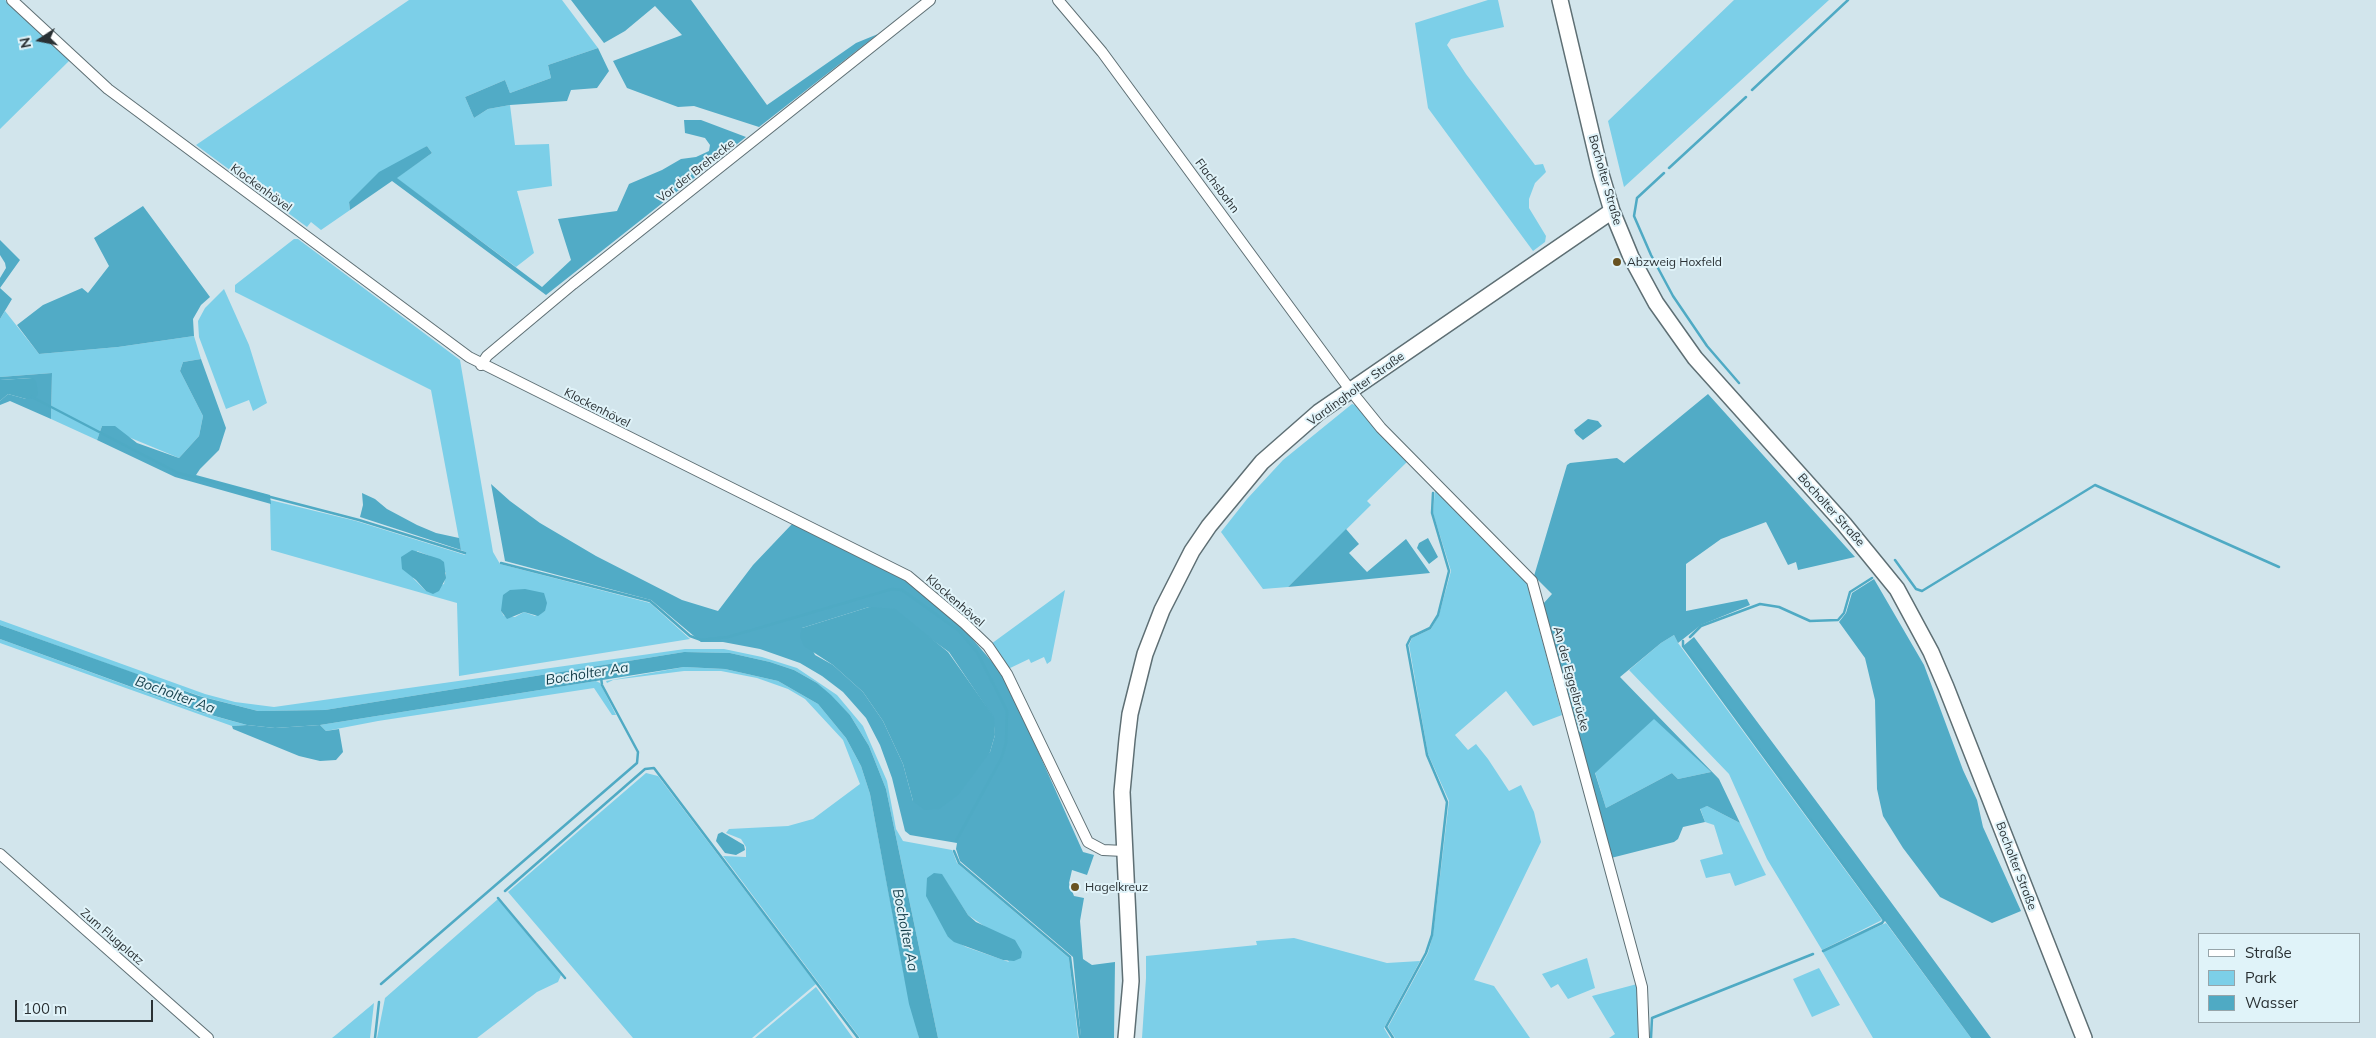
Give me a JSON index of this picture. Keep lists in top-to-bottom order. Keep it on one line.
{"streets":{"main road":["Bocholter Straße","Vardingholter Straße"],"street":["Vor der Brehecke","Flachsbahn","Klockenhövel","An der Eggelbrücke","Zum Flugplatz"]},"crossings":[["Vor der Brehecke","Klockenhövel"],["Bocholter Straße","Vardingholter Straße"],["Flachsbahn","Vardingholter Straße"],["Flachsbahn","An der Eggelbrücke"],["Klockenhövel","Vardingholter Straße"],["Vardingholter Straße","An der Eggelbrücke"]],"water":["Bocholter Aa"],"places":["Abzweig Hoxfeld","Hagelkreuz"],"legend":["Straße","Park","Wasser"],"scale_bar":"100 m","north":"left"}
